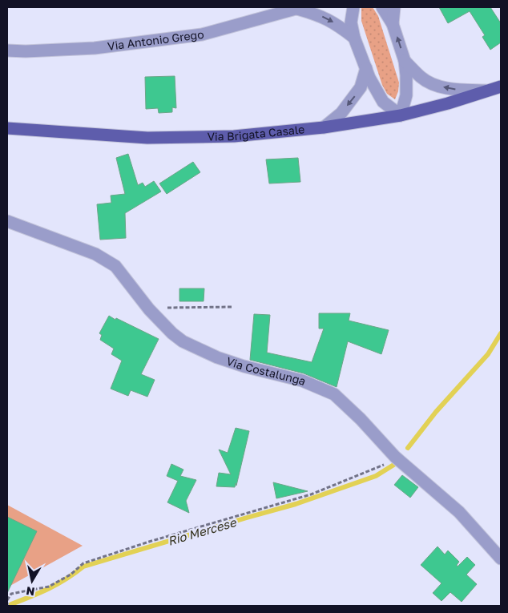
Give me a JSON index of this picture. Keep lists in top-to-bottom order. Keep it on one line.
{"streets":{"main road":["Via Brigata Casale"],"street":["Via Antonio Grego","Via Costalunga"]},"water":["Rio Mercese"],"north":"bottom"}
